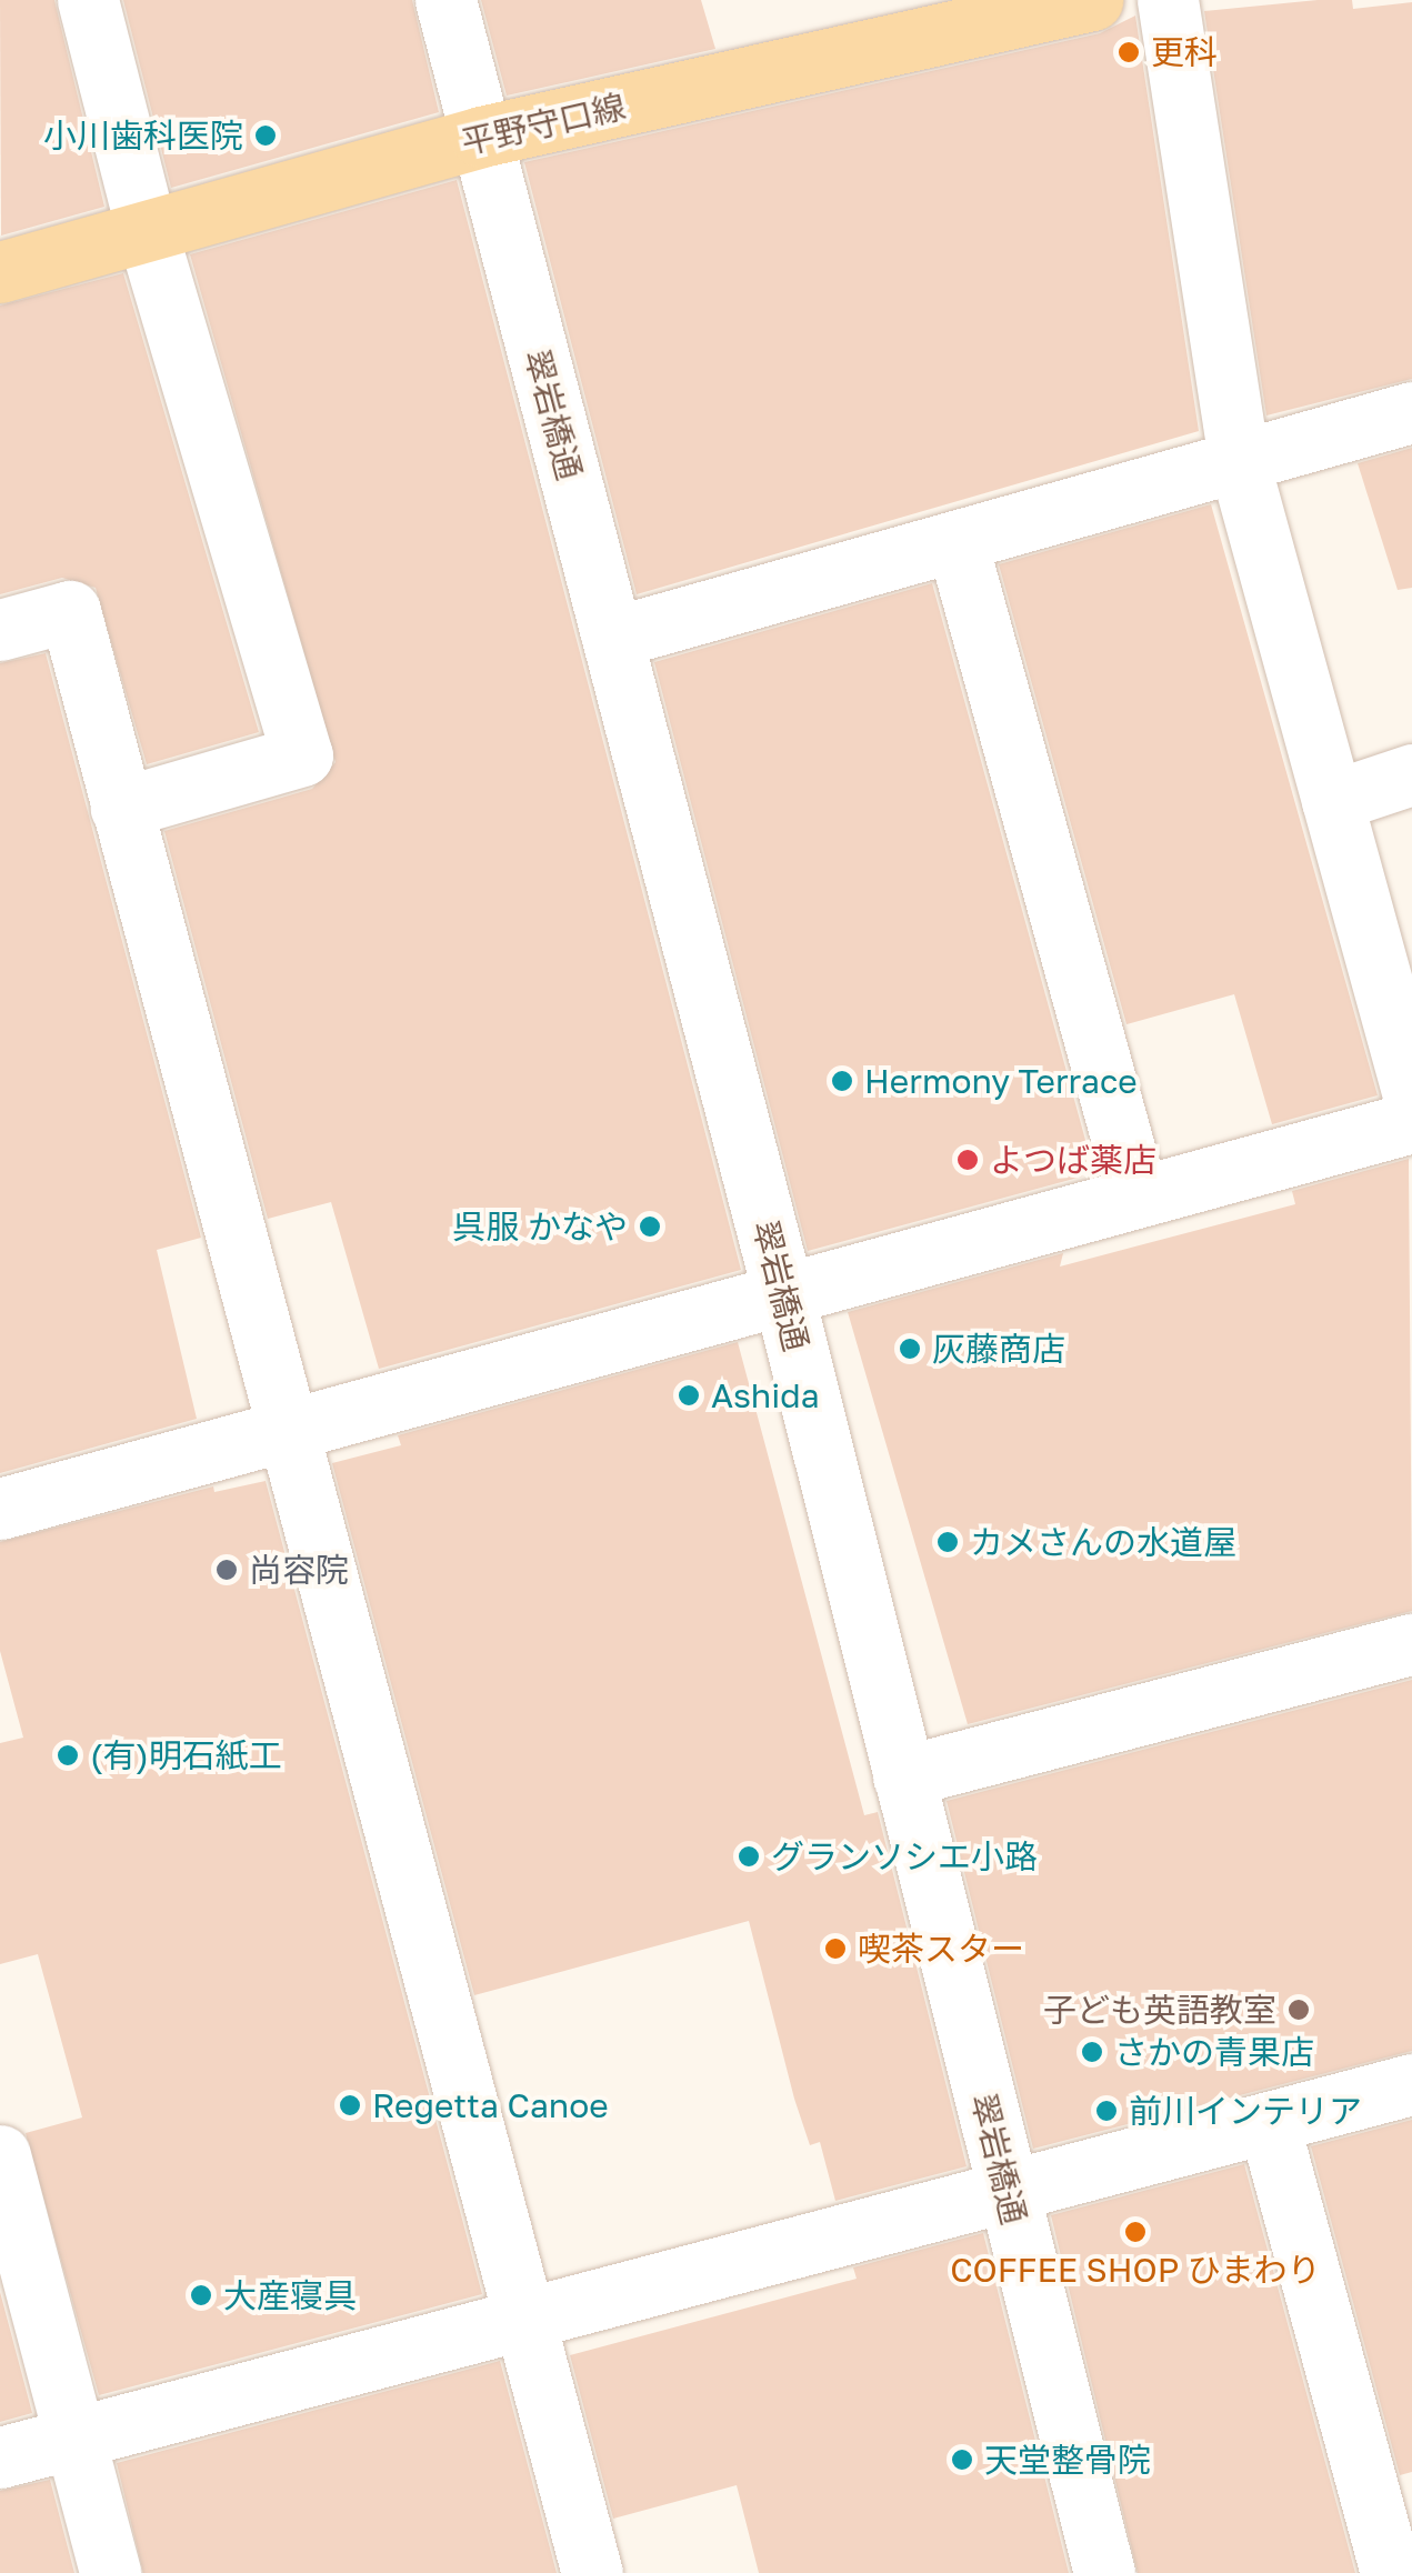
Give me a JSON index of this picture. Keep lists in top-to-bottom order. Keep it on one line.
{"streets":{"main road":["平野守口線"],"street":["翠岩橋通"]},"crossings":[["平野守口線","翠岩橋通"]],"places":["更科","小川歯科医院","Hermony Terrace","よつば薬店","呉服 かなや","灰藤商店","Ashida","カメさんの水道屋","尚容院","(有)明石紙工","グランソシエ小路","喫茶スター","子ども英語教室","さかの青果店","Regetta Canoe","前川インテリア","COFFEE SHOP ひまわり","大産寝具","天堂整骨院"]}
